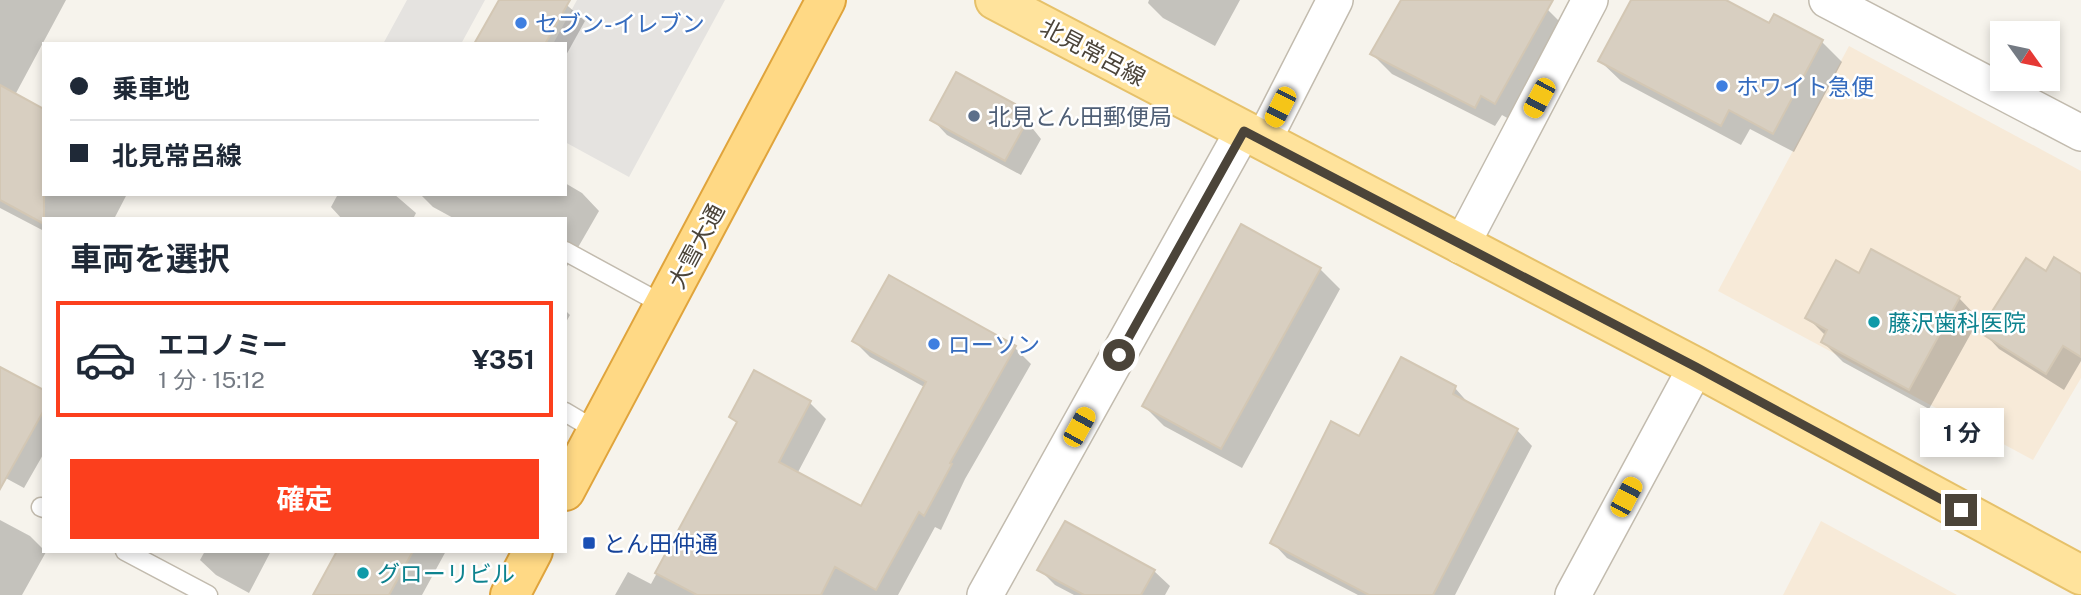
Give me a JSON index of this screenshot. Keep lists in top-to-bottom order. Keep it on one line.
{"streets":{"highway":["大雪大通"],"main road":["北見常呂線"]},"places":{"other":["セブン-イレブン","ホワイト急便","北見とん田郵便局","藤沢歯科医院","ローソン","グローリビル"],"transit":["とん田仲通"]},"north":"bottom right","page":{"banner":["乗車地","北見常呂線"],"heading":"車両を選択","list":[{"name":"エコノミー","note":"1 分 · 15:12","value":"¥351"}],"bubble":"1 分","buttons":"確定"}}
